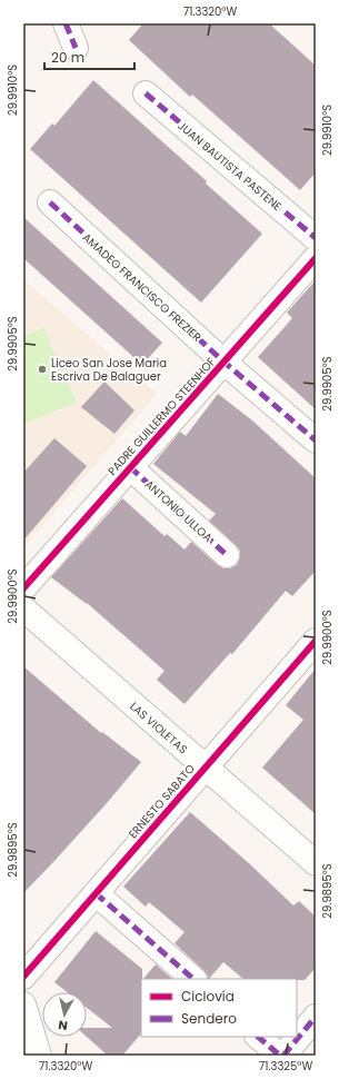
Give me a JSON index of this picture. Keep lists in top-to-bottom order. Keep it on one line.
{"streets":{"street":["JUAN BAUTISTA PASTENE","AMADEO FRANCISCO FREZIER","PADRE GUILLERMO STEENHOF","ANTONIO ULLOA","LAS VIOLETAS","ERNESTO SABATO"]},"crossings":[["AMADEO FRANCISCO FREZIER","PADRE GUILLERMO STEENHOF"],["PADRE GUILLERMO STEENHOF","ANTONIO ULLOA"],["LAS VIOLETAS","ERNESTO SABATO"]],"places":["Liceo San Jose Maria Escriva De Balaguer"],"legend":["Ciclovía","Sendero"],"scale_bar":"20 m","north":"bottom","coordinates":["71.3320°W","29.9910°S","29.9905°S","29.9900°S","29.9895°S","71.3325°W"]}
